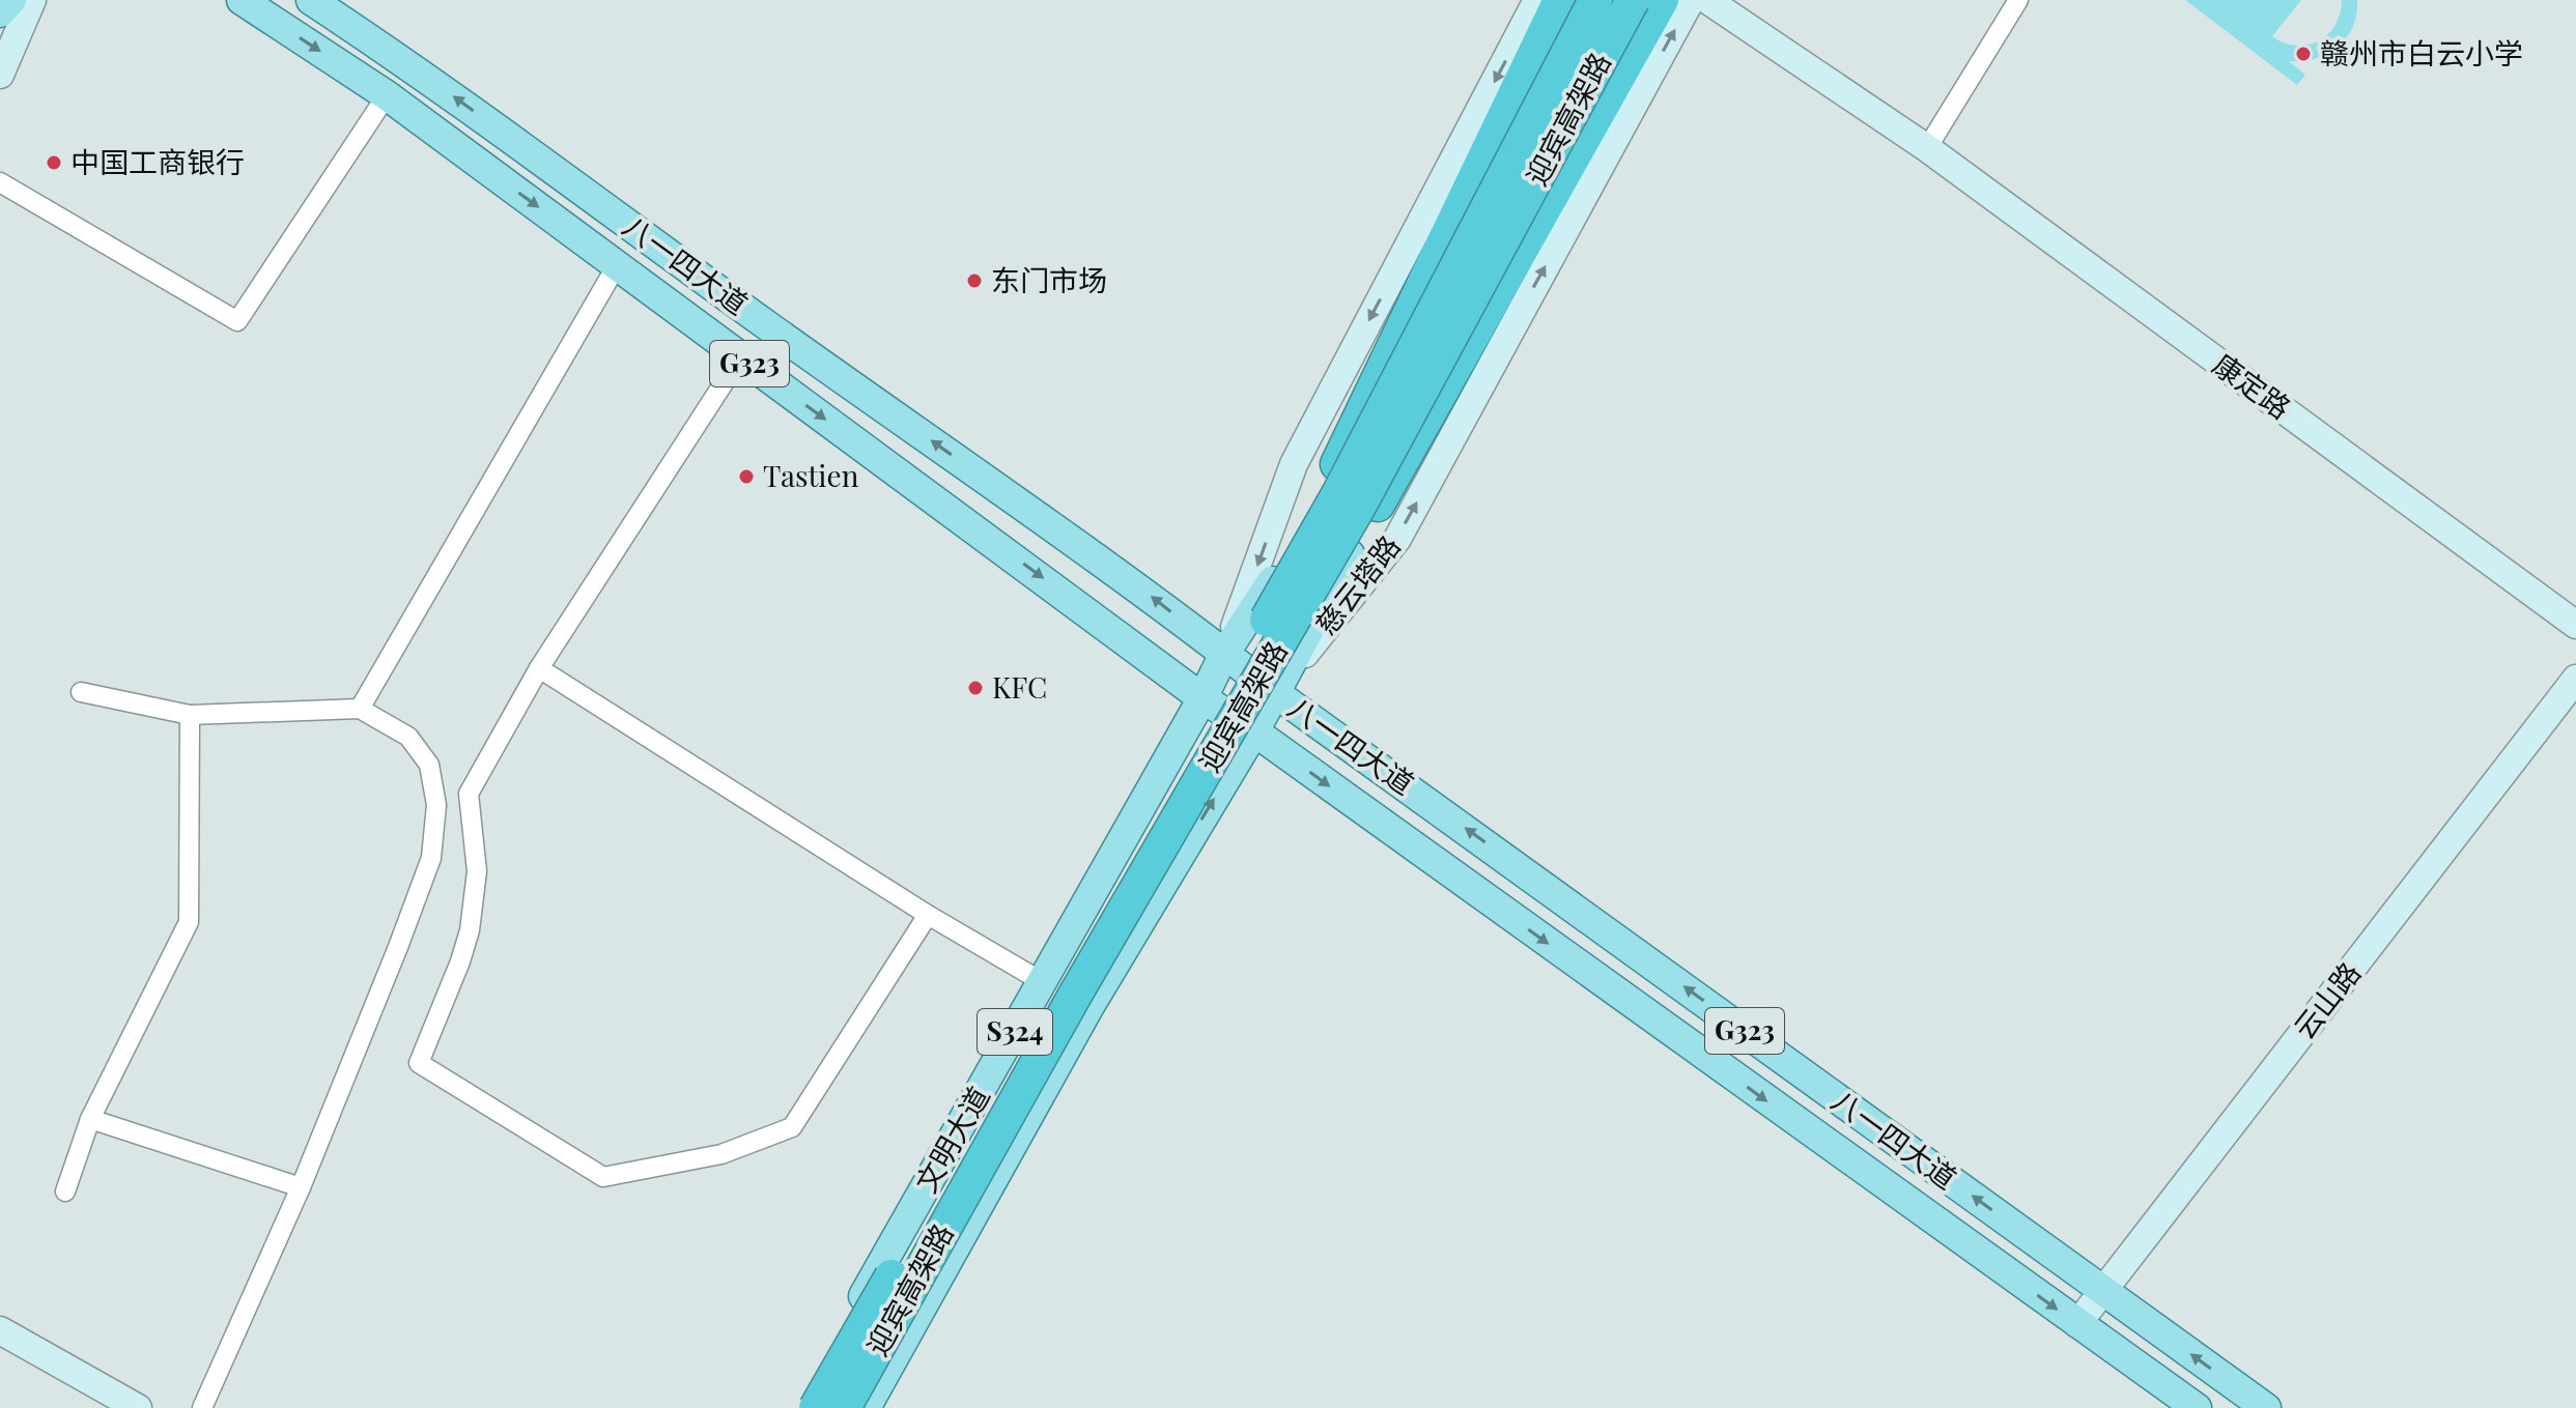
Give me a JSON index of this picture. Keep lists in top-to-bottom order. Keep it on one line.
{"streets":{"highway":["迎宾高架路"],"main road":["八一四大道","G323","慈云塔路","S324","文明大道"],"street":["康定路","云山路"]},"crossings":[["八一四大道","慈云塔路"],["八一四大道","云山路"],["八一四大道","文明大道"],["慈云塔路","文明大道"]],"places":["赣州市白云小学","中国工商银行","东门市场","Tastien","KFC"]}
